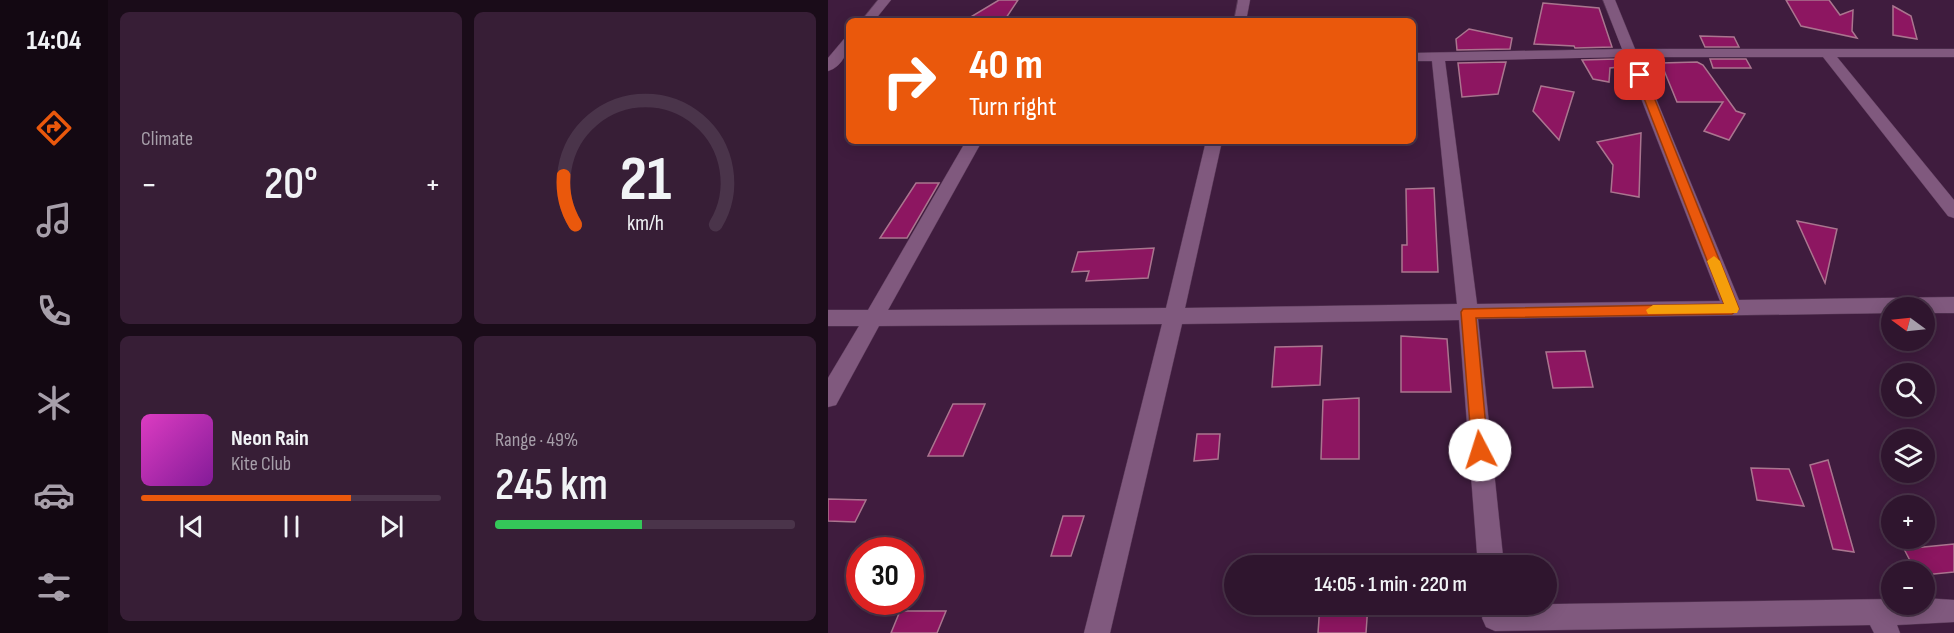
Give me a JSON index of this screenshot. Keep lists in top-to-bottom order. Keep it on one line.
{"north":"left","page":{"tabs":"14:04","tile":["Climate",["Range · 49%","245 km"]],"turn":["40 m","Turn right"],"heat":["−","20°","+"],"map_buttons":["+","−"],"song":["Neon Rain","Kite Club"],"limit":"30","trip":"14:05 · 1 min · 220 m","gauge":["21","km/h"]}}
